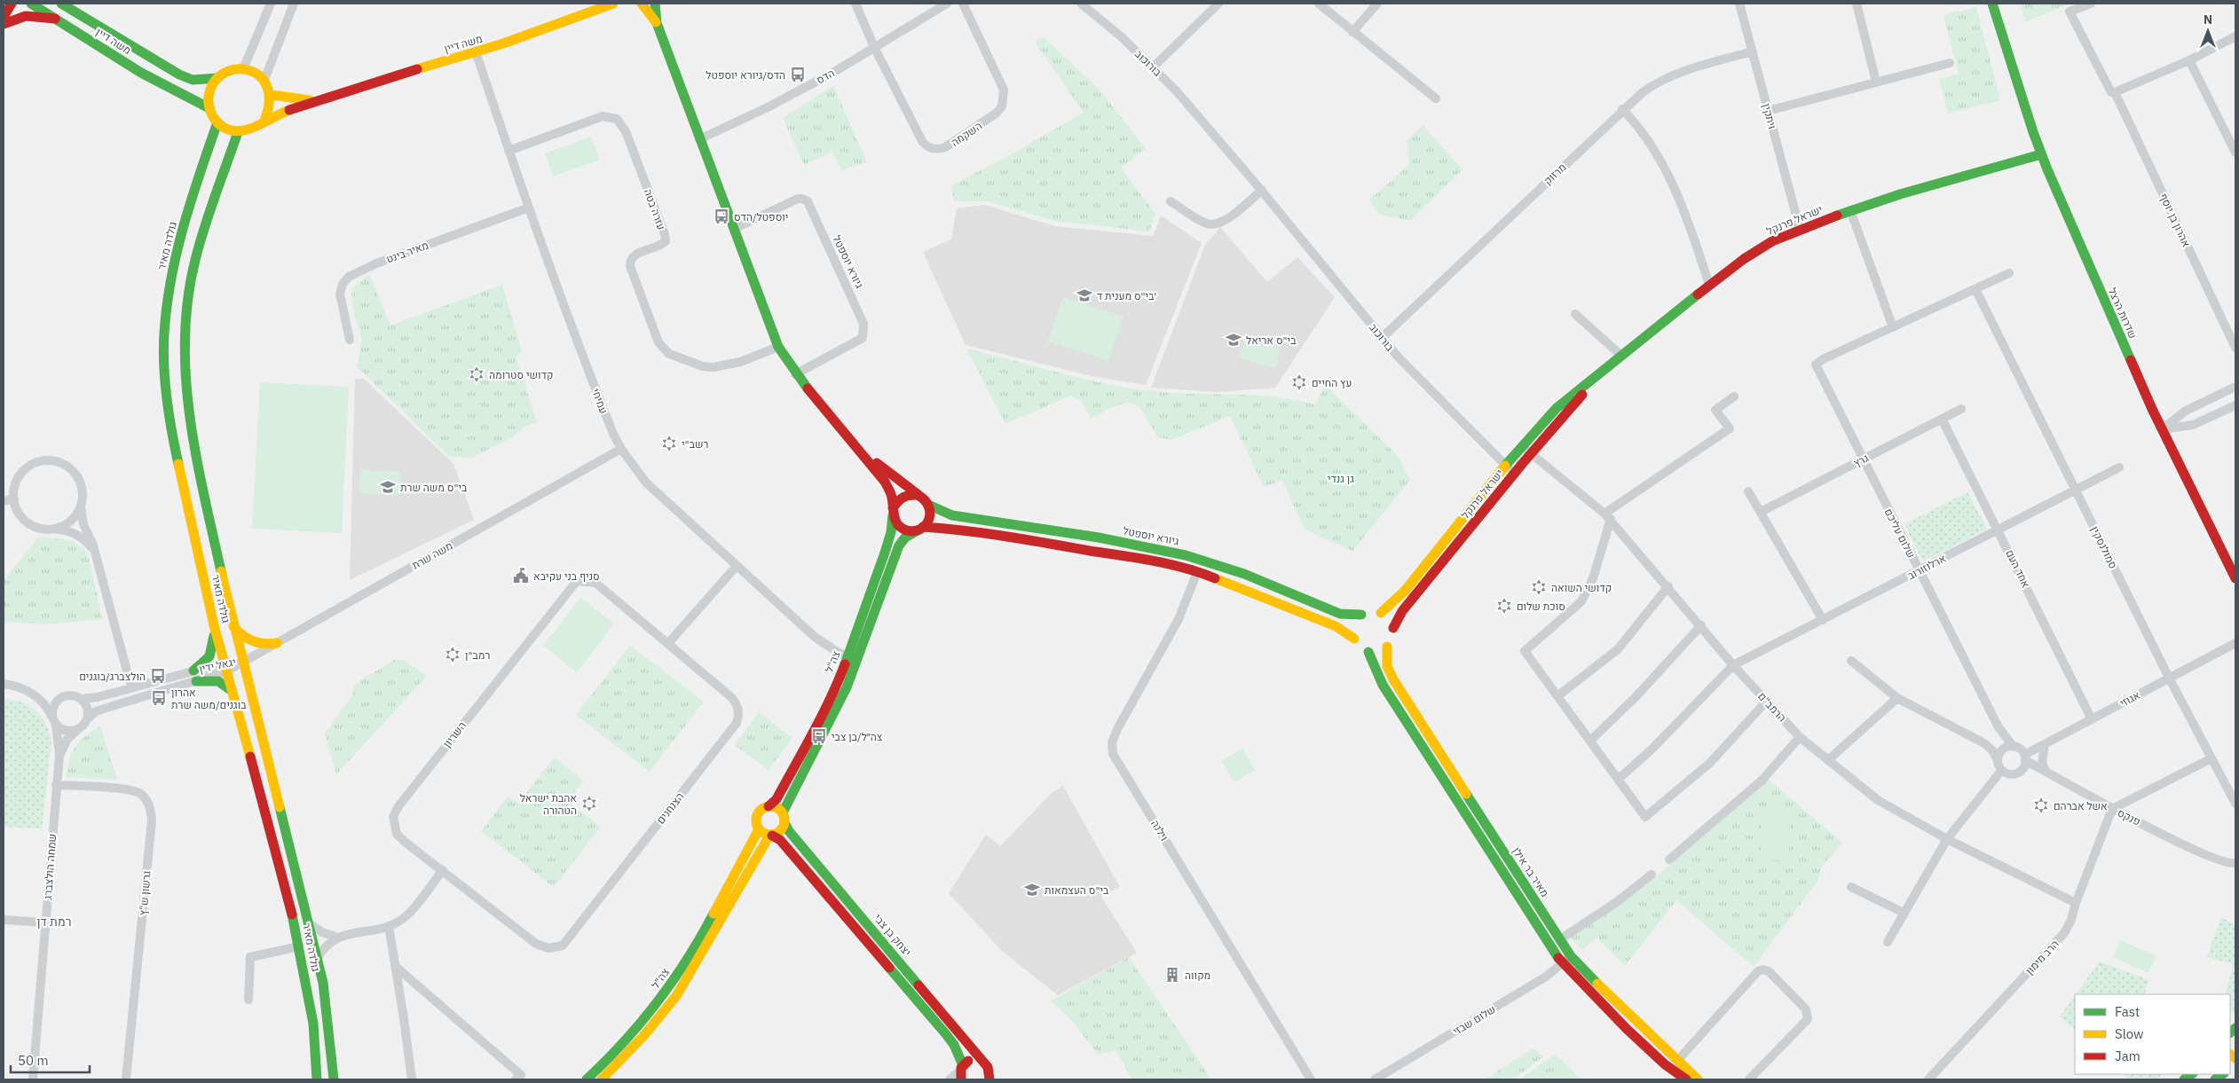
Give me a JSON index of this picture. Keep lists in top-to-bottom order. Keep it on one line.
{"streets":{"street":["משה דיין","בורוכוב","הדס","ויתקין","השקמה","מרזוק","עזרה בטה","ישראל פרנקל","אהרון בן יוסף","גולדה מאיר","מאיר בינט","גיורא יוספטל","שדרות הרצל","עמיחי","גרץ","שלום עליכם","סמולנסקין","משה שרת","ארלוזורוב","אחד העם","צה\"ל","יגאל ידין","אגוזי","הרמב\"ם","השריון","הצנחנים","פנקס","וילנה","שמחה הולצברג","מאיר בר אילן","גרשון ש\"ץ","יצחק בן צבי","הרב מימון","שלום שבזי"]},"crossings":[["משה דיין","גולדה מאיר"],["משה דיין","עמיחי"],["בורוכוב","מרזוק"],["בורוכוב","ישראל פרנקל"],["הדס","השקמה"],["ויתקין","מרזוק"],["ויתקין","ישראל פרנקל"],["עזרה בטה","עמיחי"],["ישראל פרנקל","גיורא יוספטל"],["ישראל פרנקל","שדרות הרצל"],["ישראל פרנקל","הרמב\"ם"],["ישראל פרנקל","מאיר בר אילן"],["גולדה מאיר","משה שרת"],["גולדה מאיר","יגאל ידין"],["מאיר בינט","עמיחי"],["גיורא יוספטל","צה\"ל"],["גיורא יוספטל","מאיר בר אילן"],["עמיחי","משה שרת"],["עמיחי","צה\"ל"],["גרץ","שלום עליכם"],["גרץ","אחד העם"],["שלום עליכם","ארלוזורוב"],["שלום עליכם","אגוזי"],["שלום עליכם","פנקס"],["סמולנסקין","ארלוזורוב"],["סמולנסקין","אגוזי"],["משה שרת","יגאל ידין"],["ארלוזורוב","אחד העם"],["ארלוזורוב","הרמב\"ם"],["אחד העם","אגוזי"],["צה\"ל","יצחק בן צבי"],["יגאל ידין","שמחה הולצברג"],["אגוזי","פנקס"],["הרמב\"ם","הרב מימון"],["השריון","הצנחנים"],["פנקס","הרב מימון"],["שמחה הולצברג","גרשון ש\"ץ"],["מאיר בר אילן","שלום שבזי"]],"districts":["רמת דן"],"parks":["גן גנדי"],"places":{"bus stop":["הדס/גיורא יוספטל","יוספטל/הדס","הולצברג/בוגנים","אהרון בוגנים/משה שרת","צה״ל/בן צבי"],"school or university":["בי\"ס מענית ד'","בי\"ס אריאל","בי\"ס משה שרת","בי\"ס העצמאות"],"synagogue":["קדושי סטרומה","עץ החיים","רשב\"י","קדושי השואה","סוכת שלום","רמב\"ן","אהבת ישראל הטהורה","אשל אברהם"],"public building":["סניף בני עקיבא"],"building":["מקווה"]},"legend":["Fast","Slow","Jam"],"scale_bar":"50 m","north":"top"}
